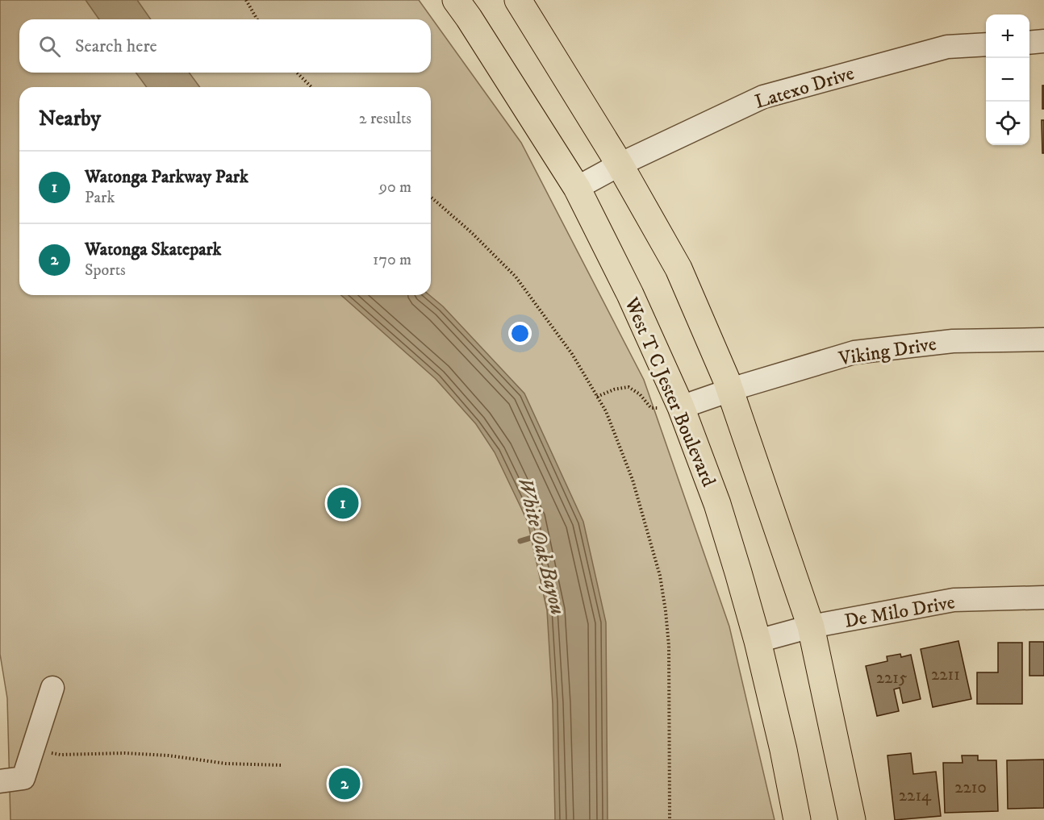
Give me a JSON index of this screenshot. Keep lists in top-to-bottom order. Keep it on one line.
{"streets":{"main road":["West T C Jester Boulevard"],"street":["Latexo Drive","Viking Drive","De Milo Drive"]},"crossings":[["Latexo Drive","West T C Jester Boulevard"],["Viking Drive","West T C Jester Boulevard"],["West T C Jester Boulevard","De Milo Drive"]],"water":["White Oak Bayou"],"house_numbers":["2211","2215","2210","2214"],"page":{"map_buttons":["+","−"],"search":"Search here","heading":["Nearby","2 results"],"list":[{"mark":"1","name":"Watonga Parkway Park","note":"Park","value":"90 m"},{"mark":"2","name":"Watonga Skatepark","note":"Sports","value":"170 m"}],"pins":["1","2"]}}
